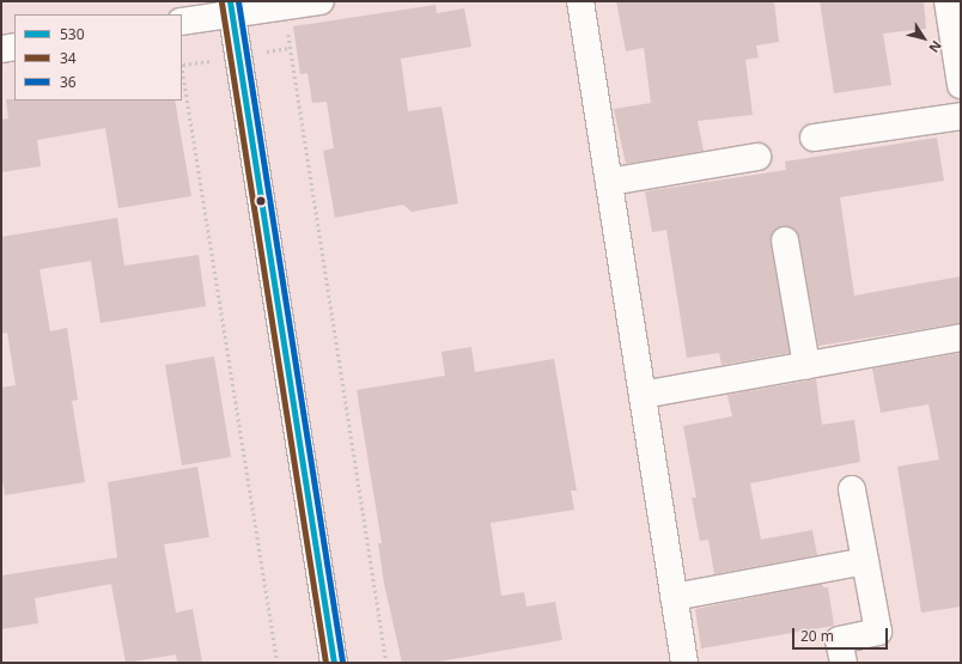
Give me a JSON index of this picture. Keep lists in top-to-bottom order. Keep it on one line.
{"lines":["transit line 530","transit line 36","transit line 34"],"legend":["530","34","36"],"scale_bar":"20 m","north":"bottom right"}
